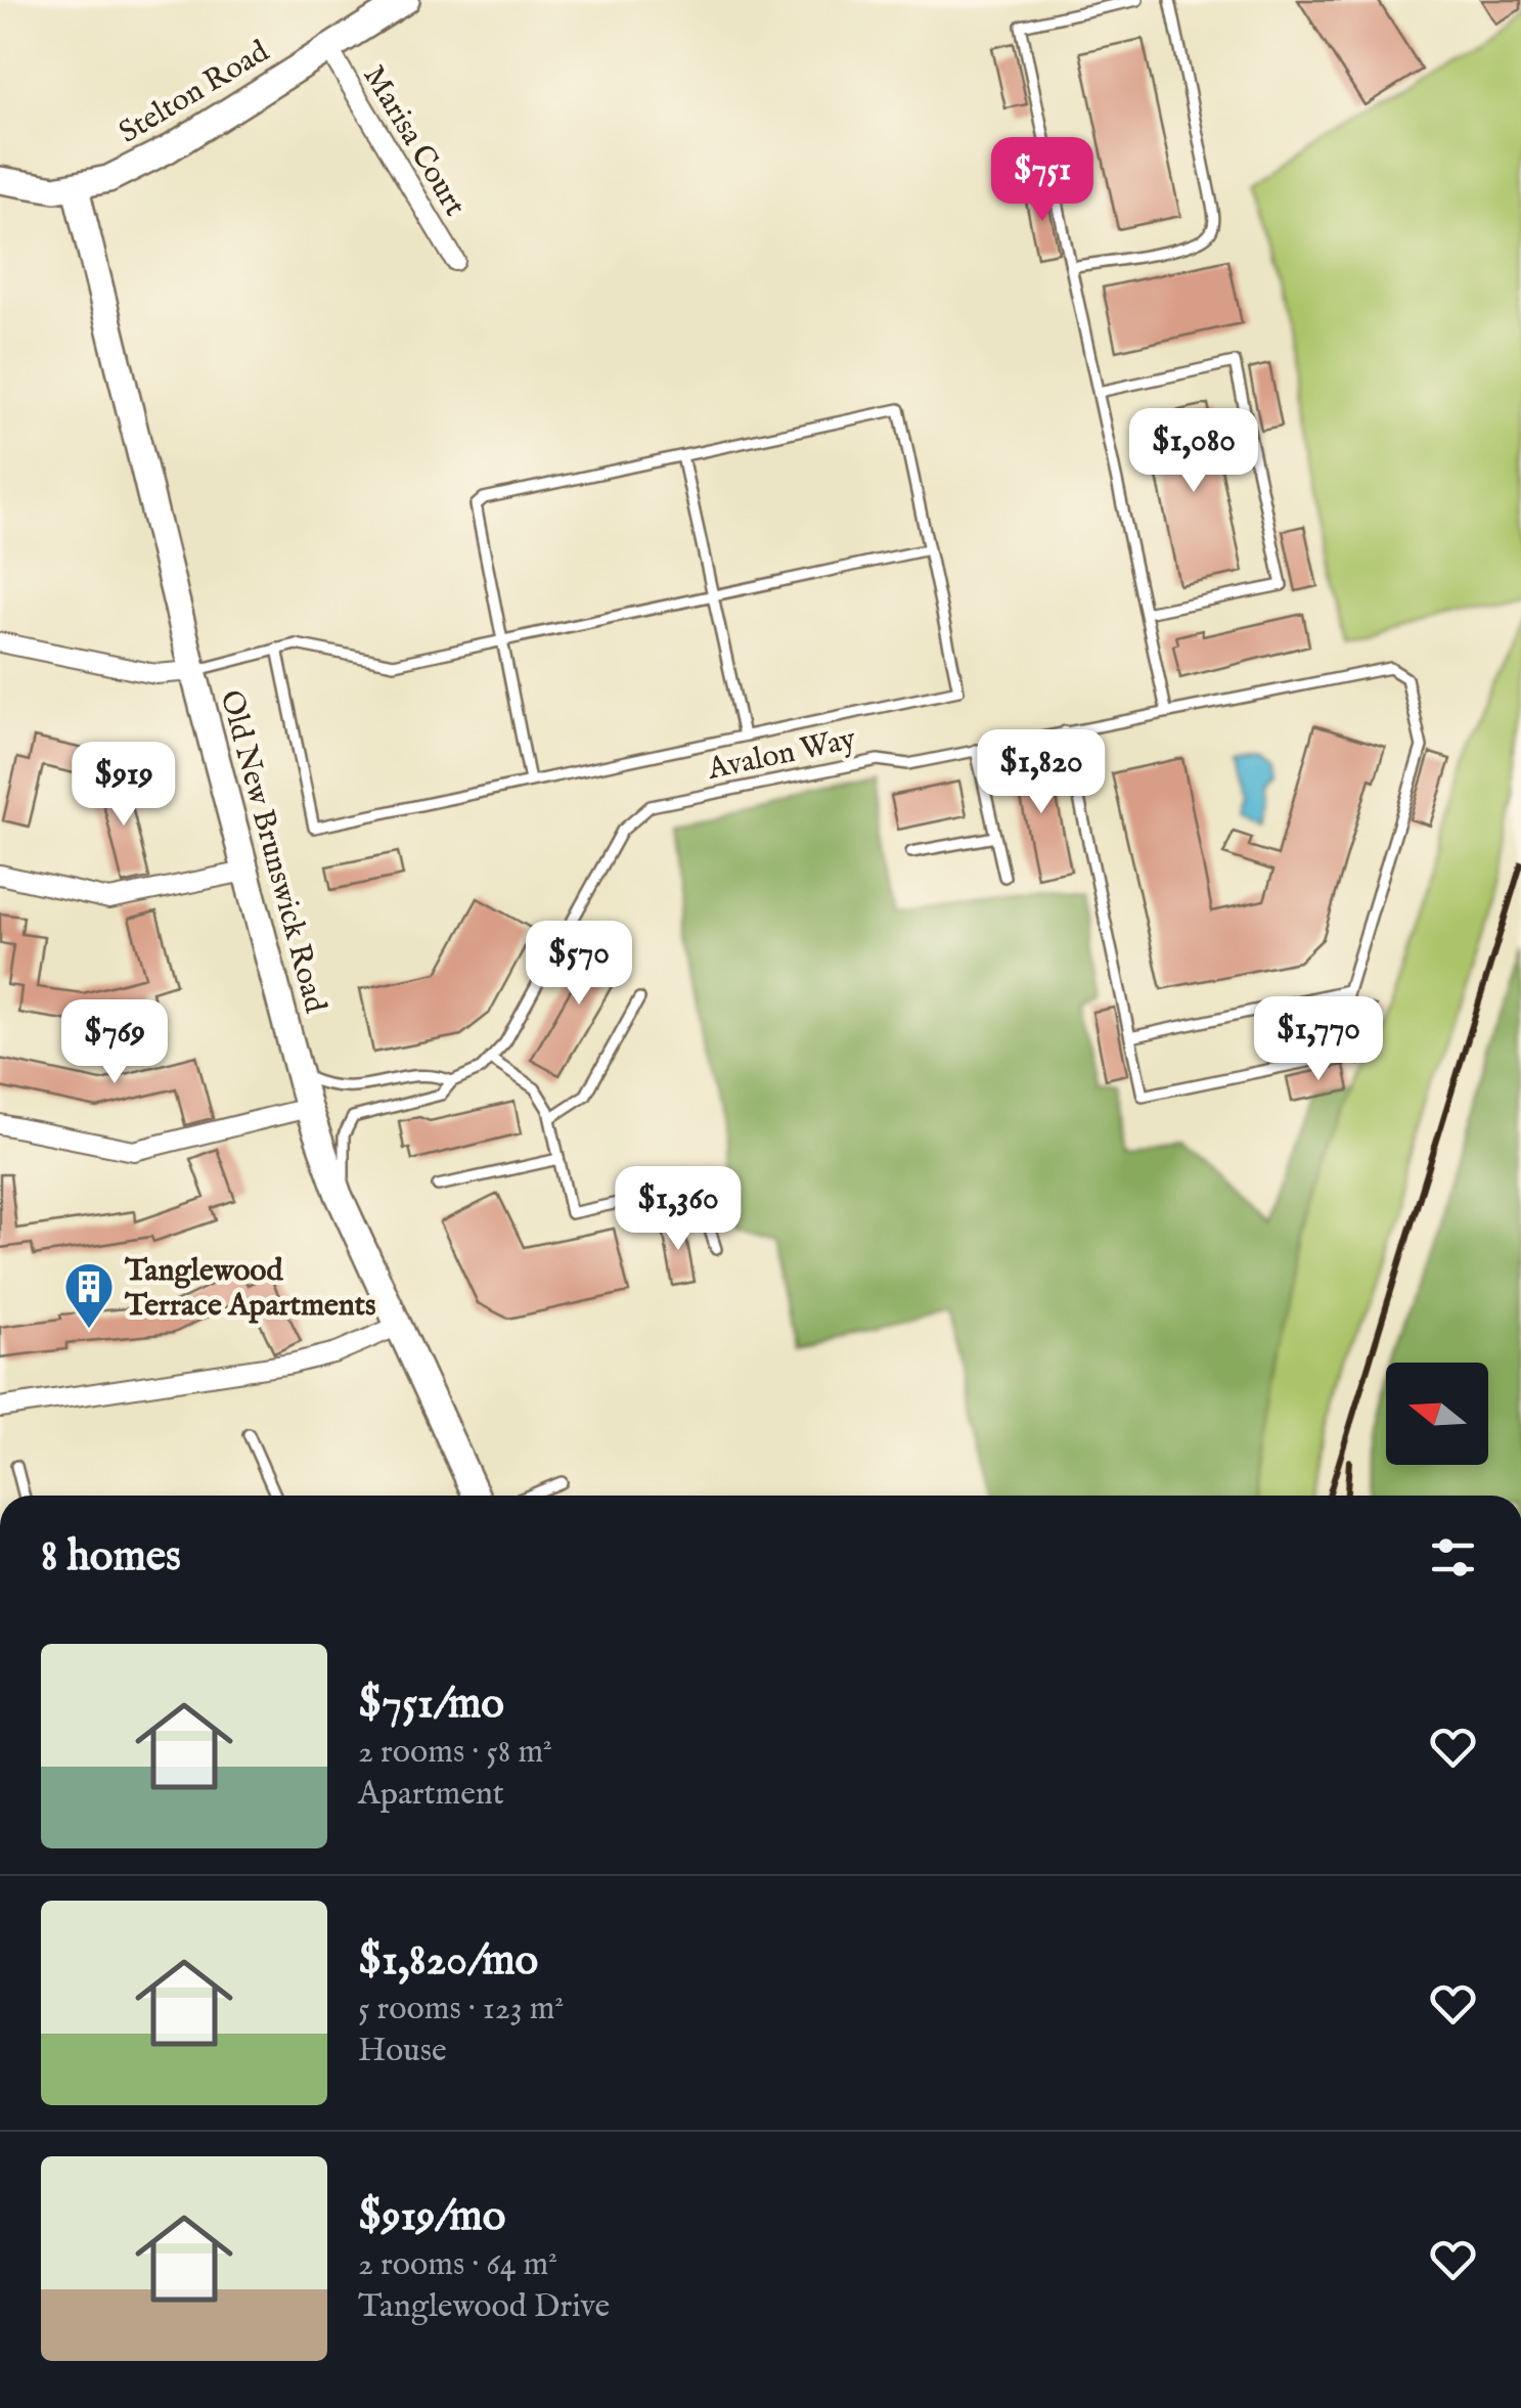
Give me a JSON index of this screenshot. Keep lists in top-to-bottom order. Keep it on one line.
{"streets":{"main road":["Stelton Road","Old New Brunswick Road"],"street":["Marisa Court"],"lane":["Avalon Way"]},"crossings":[["Stelton Road","Marisa Court"],["Stelton Road","Old New Brunswick Road"],["Avalon Way","Old New Brunswick Road"]],"places":{"building":["Tanglewood Terrace Apartments"]},"north":"left","page":{"price":["$751","$1,080","$1,820","$919","$570","$1,770","$769","$1,360"],"heading":"8 homes","list":[{"name":"$751/mo","note":"2 rooms · 58 m² · Apartment"},{"name":"$1,820/mo","note":"5 rooms · 123 m² · House"},{"name":"$919/mo","note":"2 rooms · 64 m² · Tanglewood Drive"}]}}
